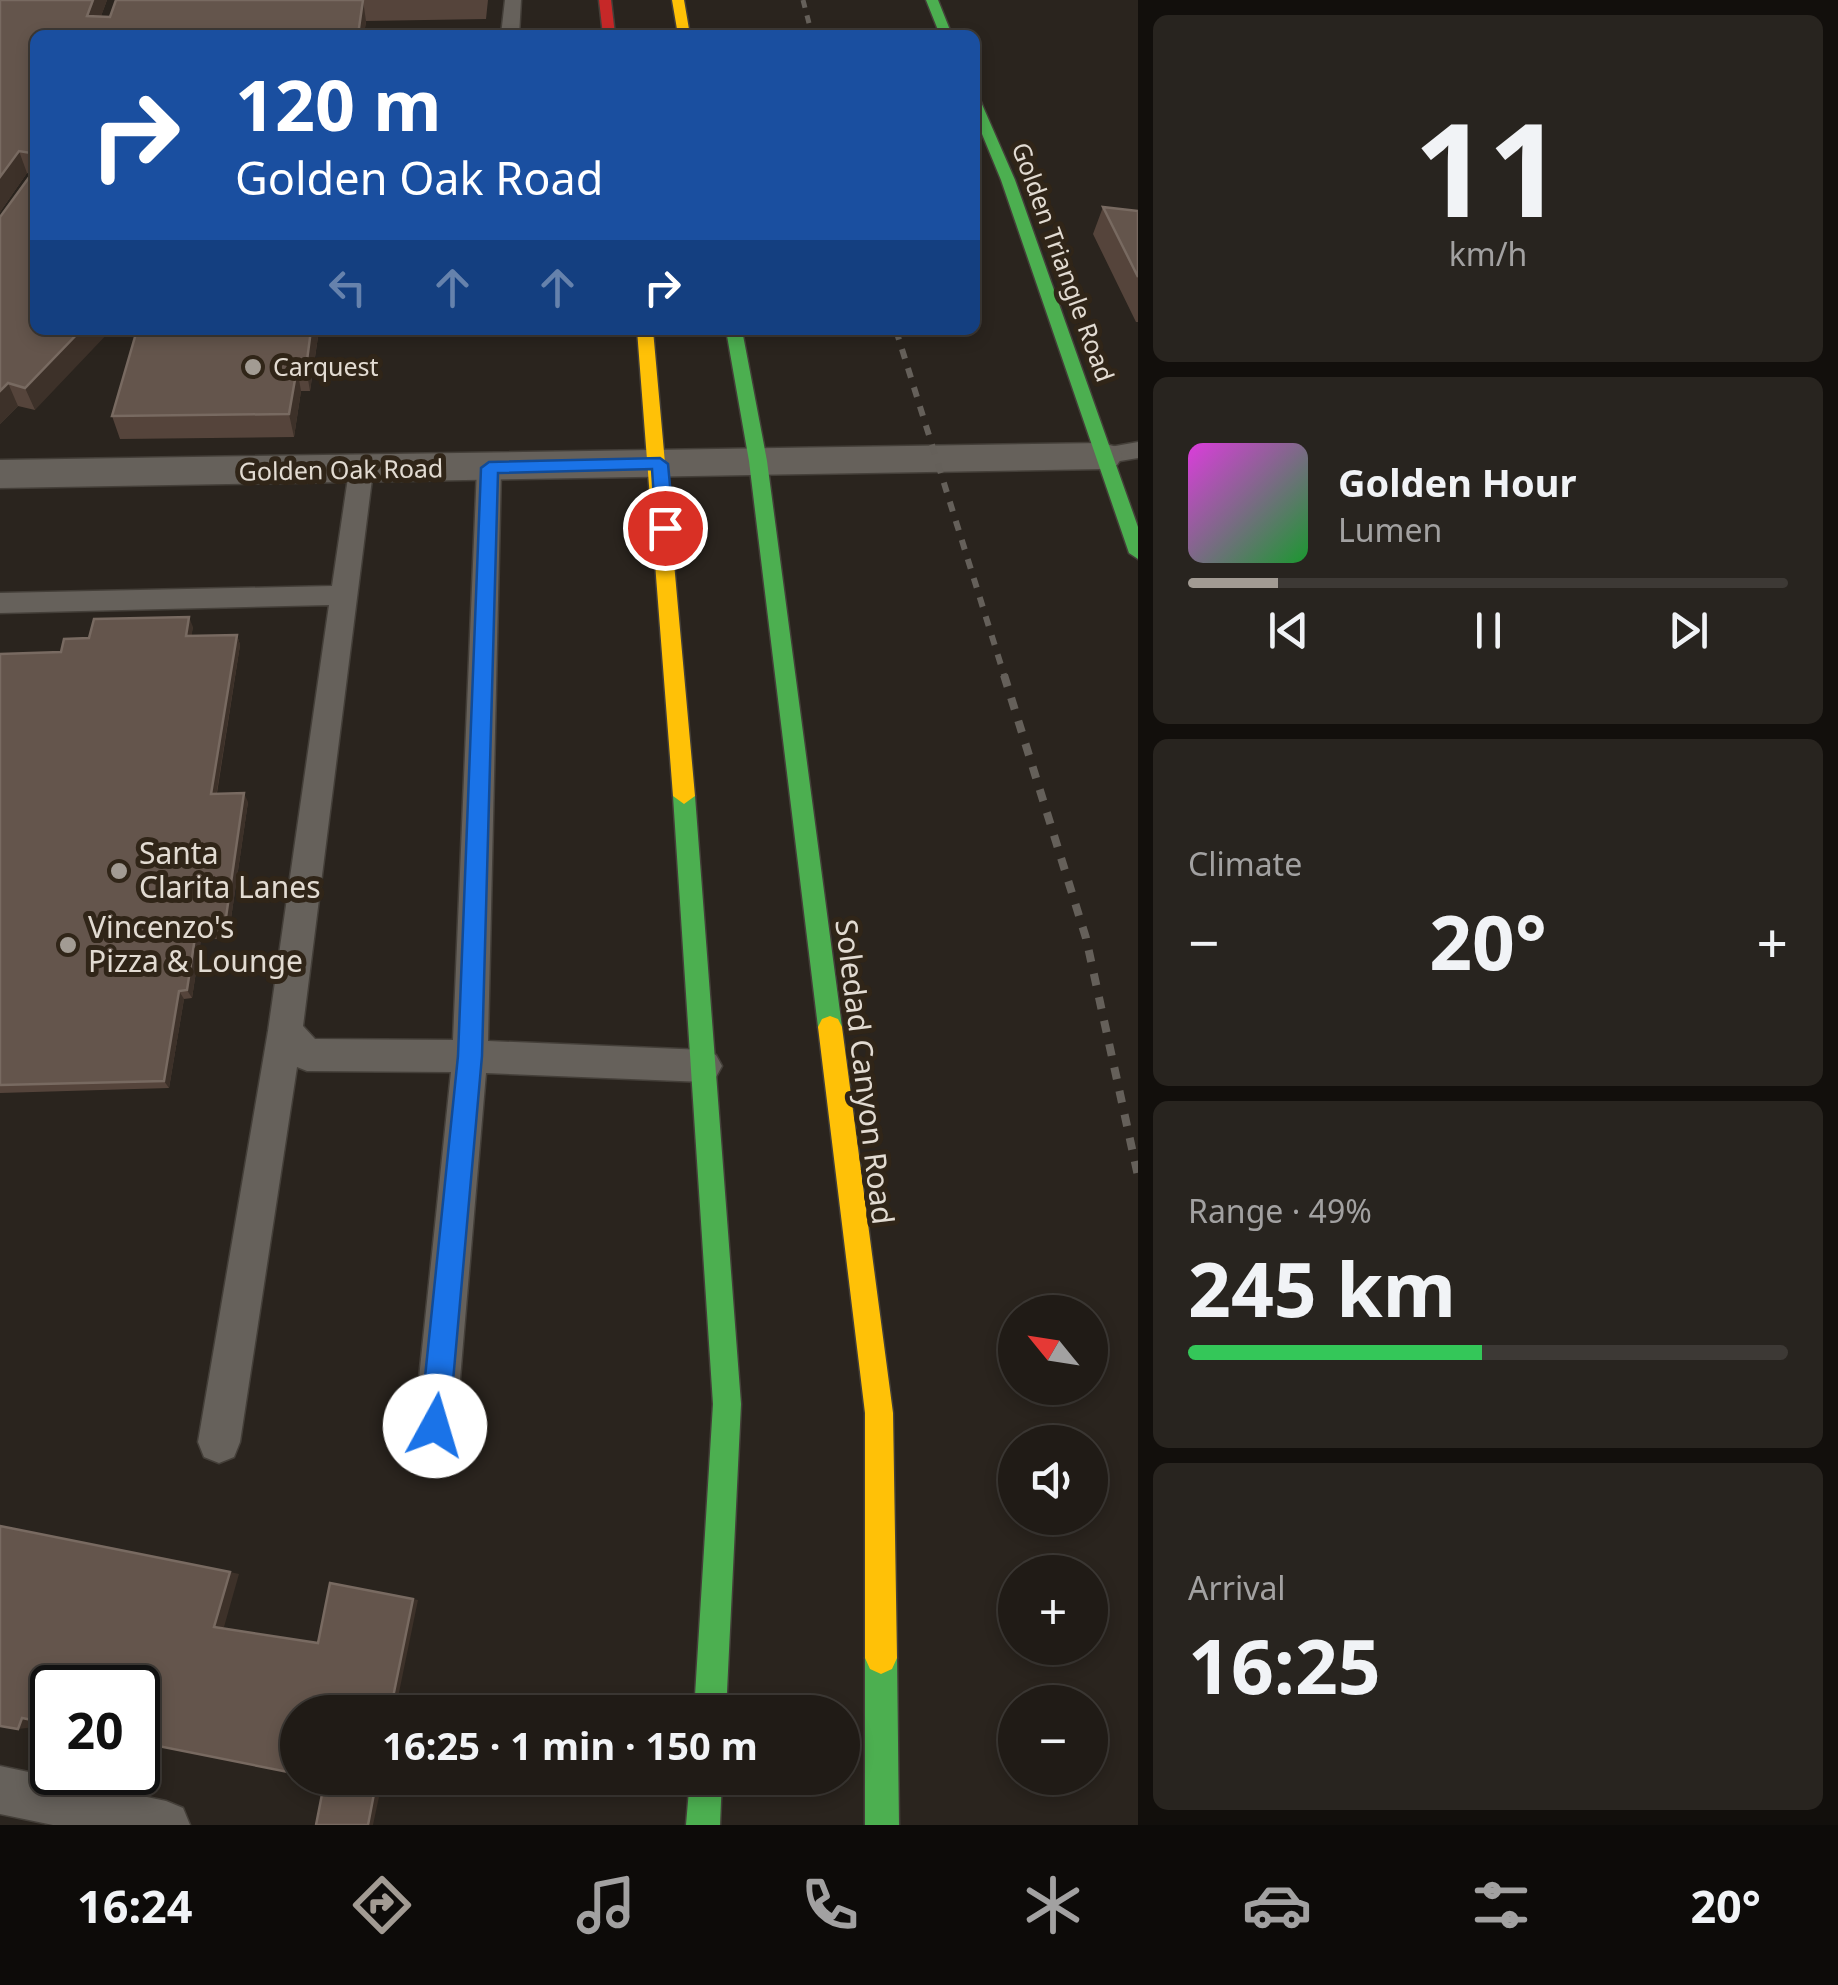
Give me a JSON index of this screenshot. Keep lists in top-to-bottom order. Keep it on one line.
{"streets":{"main road":["Golden Triangle Road","Soledad Canyon Road"],"street":["Golden Oak Road"]},"crossings":[["Golden Triangle Road","Golden Oak Road"],["Golden Oak Road","Soledad Canyon Road"]],"places":["Carquest","Santa Clarita Lanes","Vincenzo's Pizza & Lounge"],"north":"top left","page":{"tile":[["11","km/h"],"Climate",["Range · 49%","245 km"],["Arrival","16:25"]],"turn":["120 m","Golden Oak Road"],"song":["Golden Hour","Lumen"],"heat":["−","20°","+"],"map_buttons":["+","−"],"limit":"20","trip":"16:25 · 1 min · 150 m","tabs":["16:24","20°"]}}
